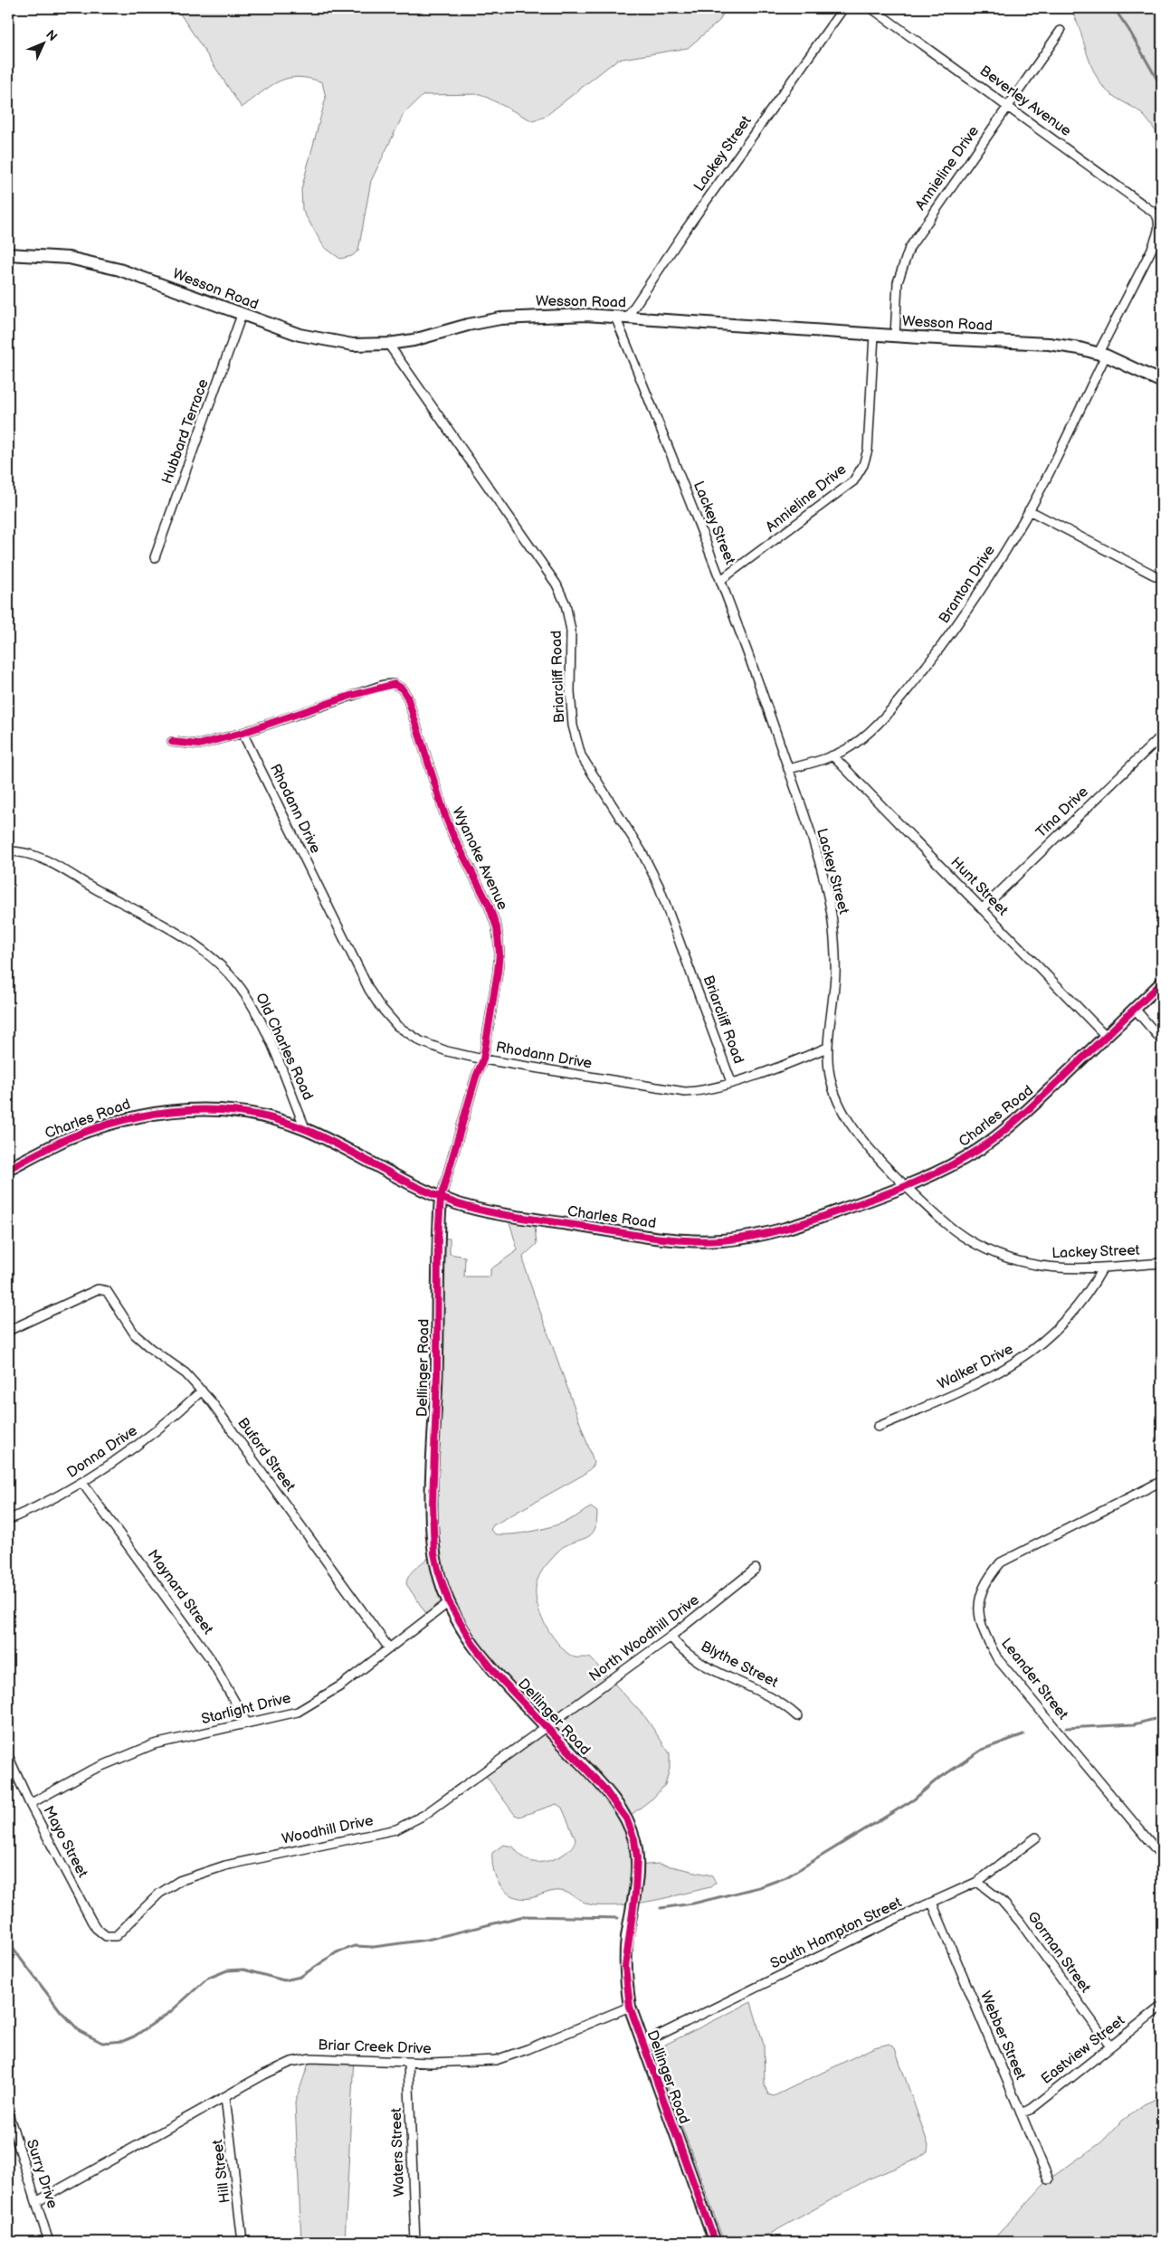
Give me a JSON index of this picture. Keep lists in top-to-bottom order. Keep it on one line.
{"streets":{"street":["Beverley Avenue","Lackey Street","Annieline Drive","Wesson Road","Hubbard Terrace","Branton Drive","Briarcliff Road","Rhodann Drive","Tina Drive","Wyanoke Avenue","Hunt Street","Old Charles Road","Charles Road","Walker Drive","Dellinger Road","Donna Drive","Buford Street","Maynard Street","North Woodhill Drive","Blythe Street","Leander Street","Starlight Drive","Woodhill Drive","Mayo Street","South Hampton Street","Gorman Street","Webber Street","Briar Creek Drive","Eastview Street","Waters Street","Hill Street","Surry Drive"]},"crossings":[["Beverley Avenue","Annieline Drive"],["Beverley Avenue","Branton Drive"],["Lackey Street","Annieline Drive"],["Lackey Street","Wesson Road"],["Lackey Street","Branton Drive"],["Lackey Street","Rhodann Drive"],["Lackey Street","Charles Road"],["Lackey Street","Walker Drive"],["Annieline Drive","Wesson Road"],["Wesson Road","Hubbard Terrace"],["Wesson Road","Branton Drive"],["Wesson Road","Briarcliff Road"],["Branton Drive","Hunt Street"],["Briarcliff Road","Rhodann Drive"],["Rhodann Drive","Wyanoke Avenue"],["Tina Drive","Hunt Street"],["Wyanoke Avenue","Charles Road"],["Wyanoke Avenue","Dellinger Road"],["Hunt Street","Charles Road"],["Old Charles Road","Charles Road"],["Charles Road","Dellinger Road"],["Dellinger Road","North Woodhill Drive"],["Dellinger Road","Starlight Drive"],["Dellinger Road","Woodhill Drive"],["Dellinger Road","South Hampton Street"],["Dellinger Road","Briar Creek Drive"],["Donna Drive","Buford Street"],["Donna Drive","Maynard Street"],["Buford Street","Starlight Drive"],["Maynard Street","Starlight Drive"],["North Woodhill Drive","Blythe Street"],["North Woodhill Drive","Woodhill Drive"],["Starlight Drive","Mayo Street"],["Woodhill Drive","Mayo Street"],["South Hampton Street","Gorman Street"],["South Hampton Street","Webber Street"],["Gorman Street","Eastview Street"],["Webber Street","Eastview Street"],["Briar Creek Drive","Waters Street"],["Briar Creek Drive","Hill Street"],["Briar Creek Drive","Surry Drive"]],"north":"top right"}
